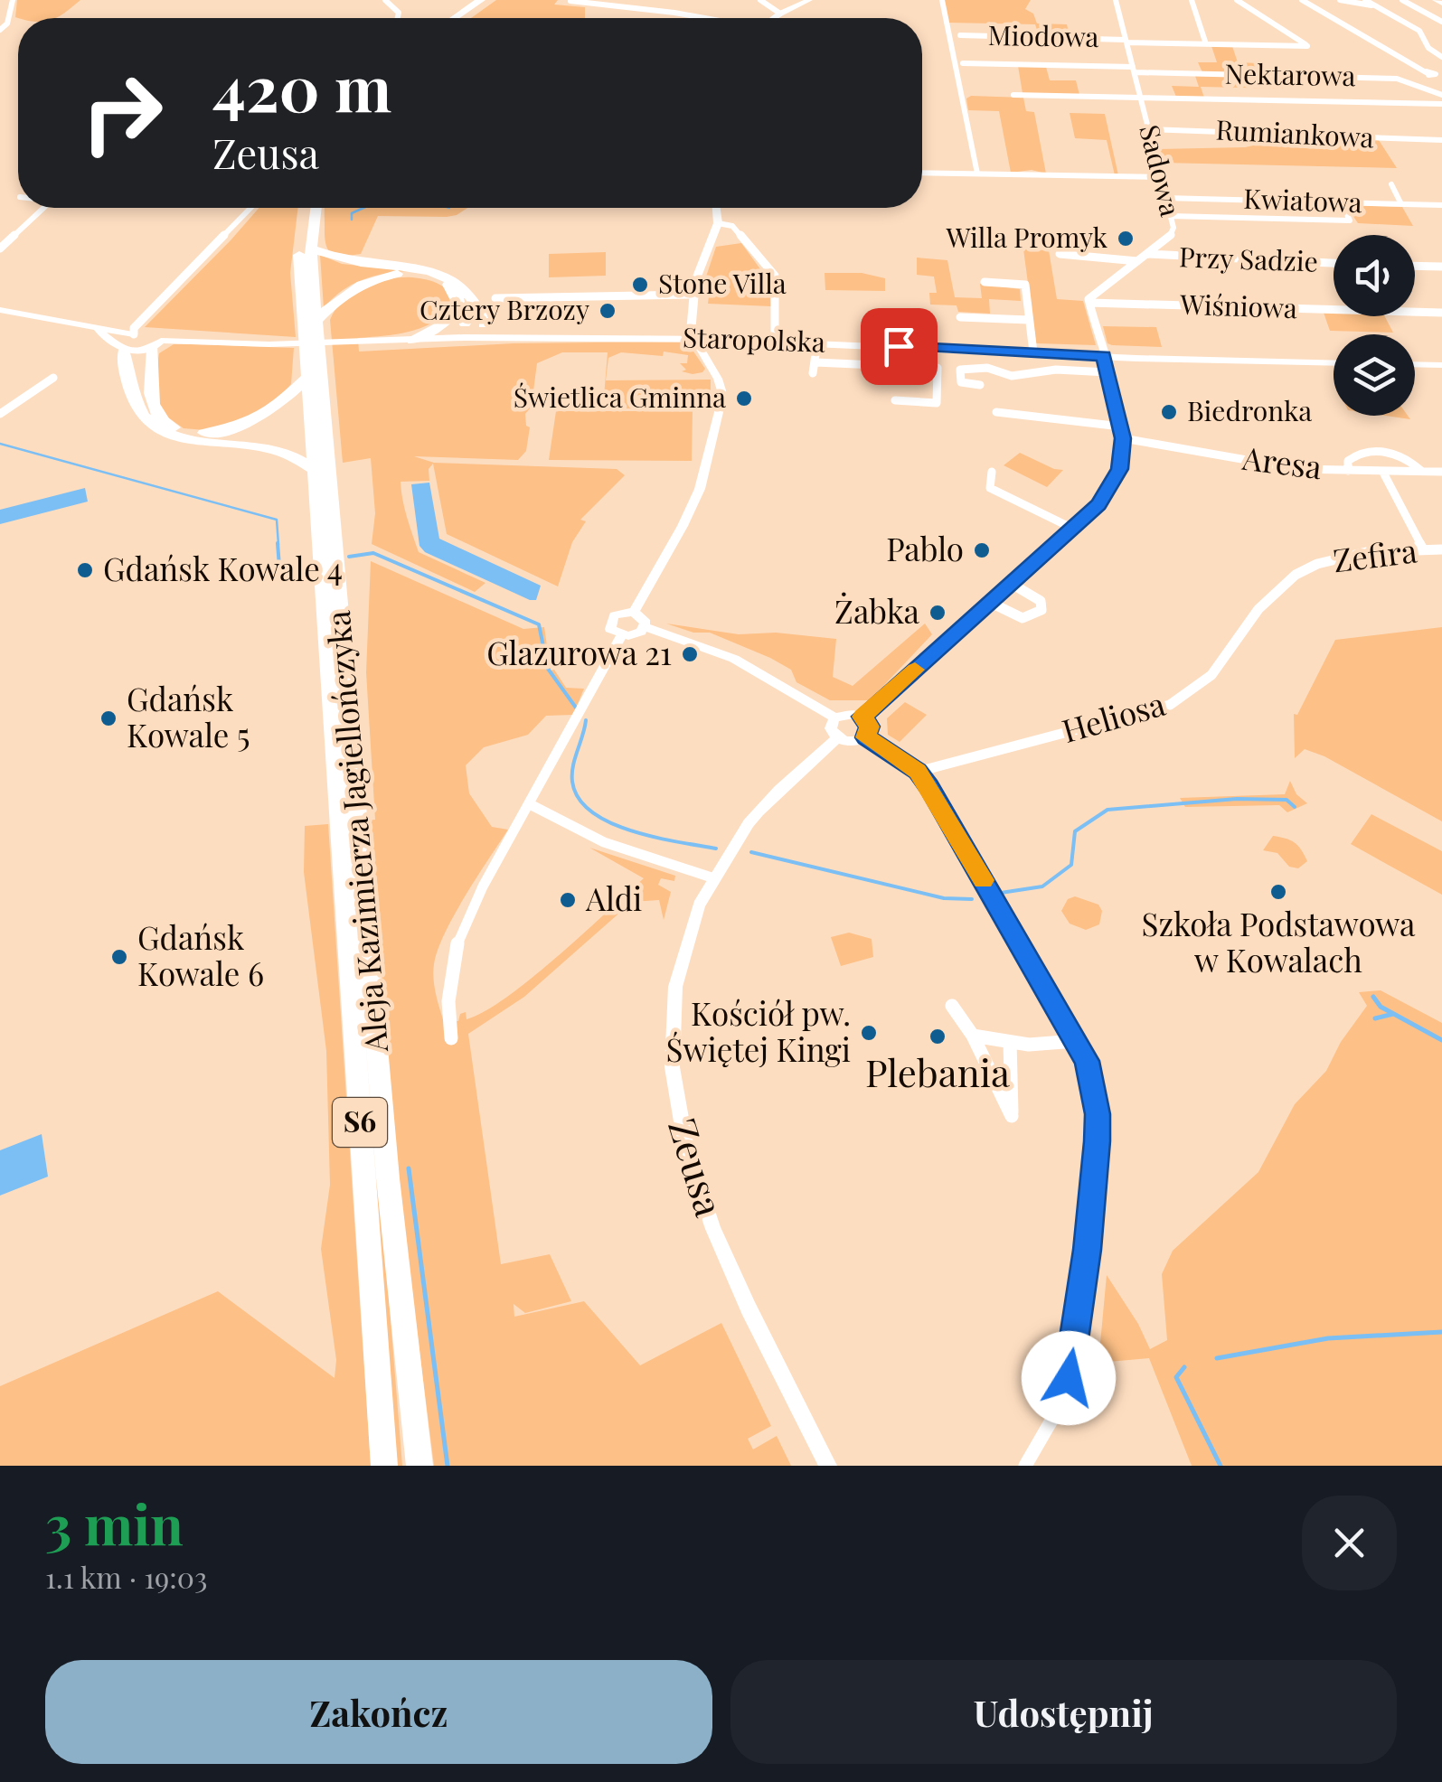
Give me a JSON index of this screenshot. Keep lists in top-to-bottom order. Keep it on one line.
{"streets":{"highway":["Aleja Kazimierza Jagiellończyka","S6"],"main road":["Staropolska"],"street":["Miodowa","Nektarowa","Rumiankowa","Sadowa","Kwiatowa","Przy Sadzie","Wiśniowa","Aresa","Zefira","Heliosa","Zeusa"]},"crossings":[["Miodowa","Sadowa"],["Nektarowa","Sadowa"],["Rumiankowa","Sadowa"],["Sadowa","Kwiatowa"],["Sadowa","Przy Sadzie"],["Sadowa","Wiśniowa"],["Zefira","Heliosa"]],"places":["Willa Promyk","Stone Villa","Cztery Brzozy","Świetlica Gminna","Biedronka","Pablo","Gdańsk Kowale 4","Żabka","Glazurowa 21","Gdańsk Kowale 5","Szkoła Podstawowa w Kowalach","Aldi","Gdańsk Kowale 6","Kościół pw. Świętej Kingi","Plebania"],"page":{"turn":["420 m","Zeusa"],"heading":["3 min","1.1 km · 19:03"],"buttons":["Zakończ","Udostępnij"]}}
